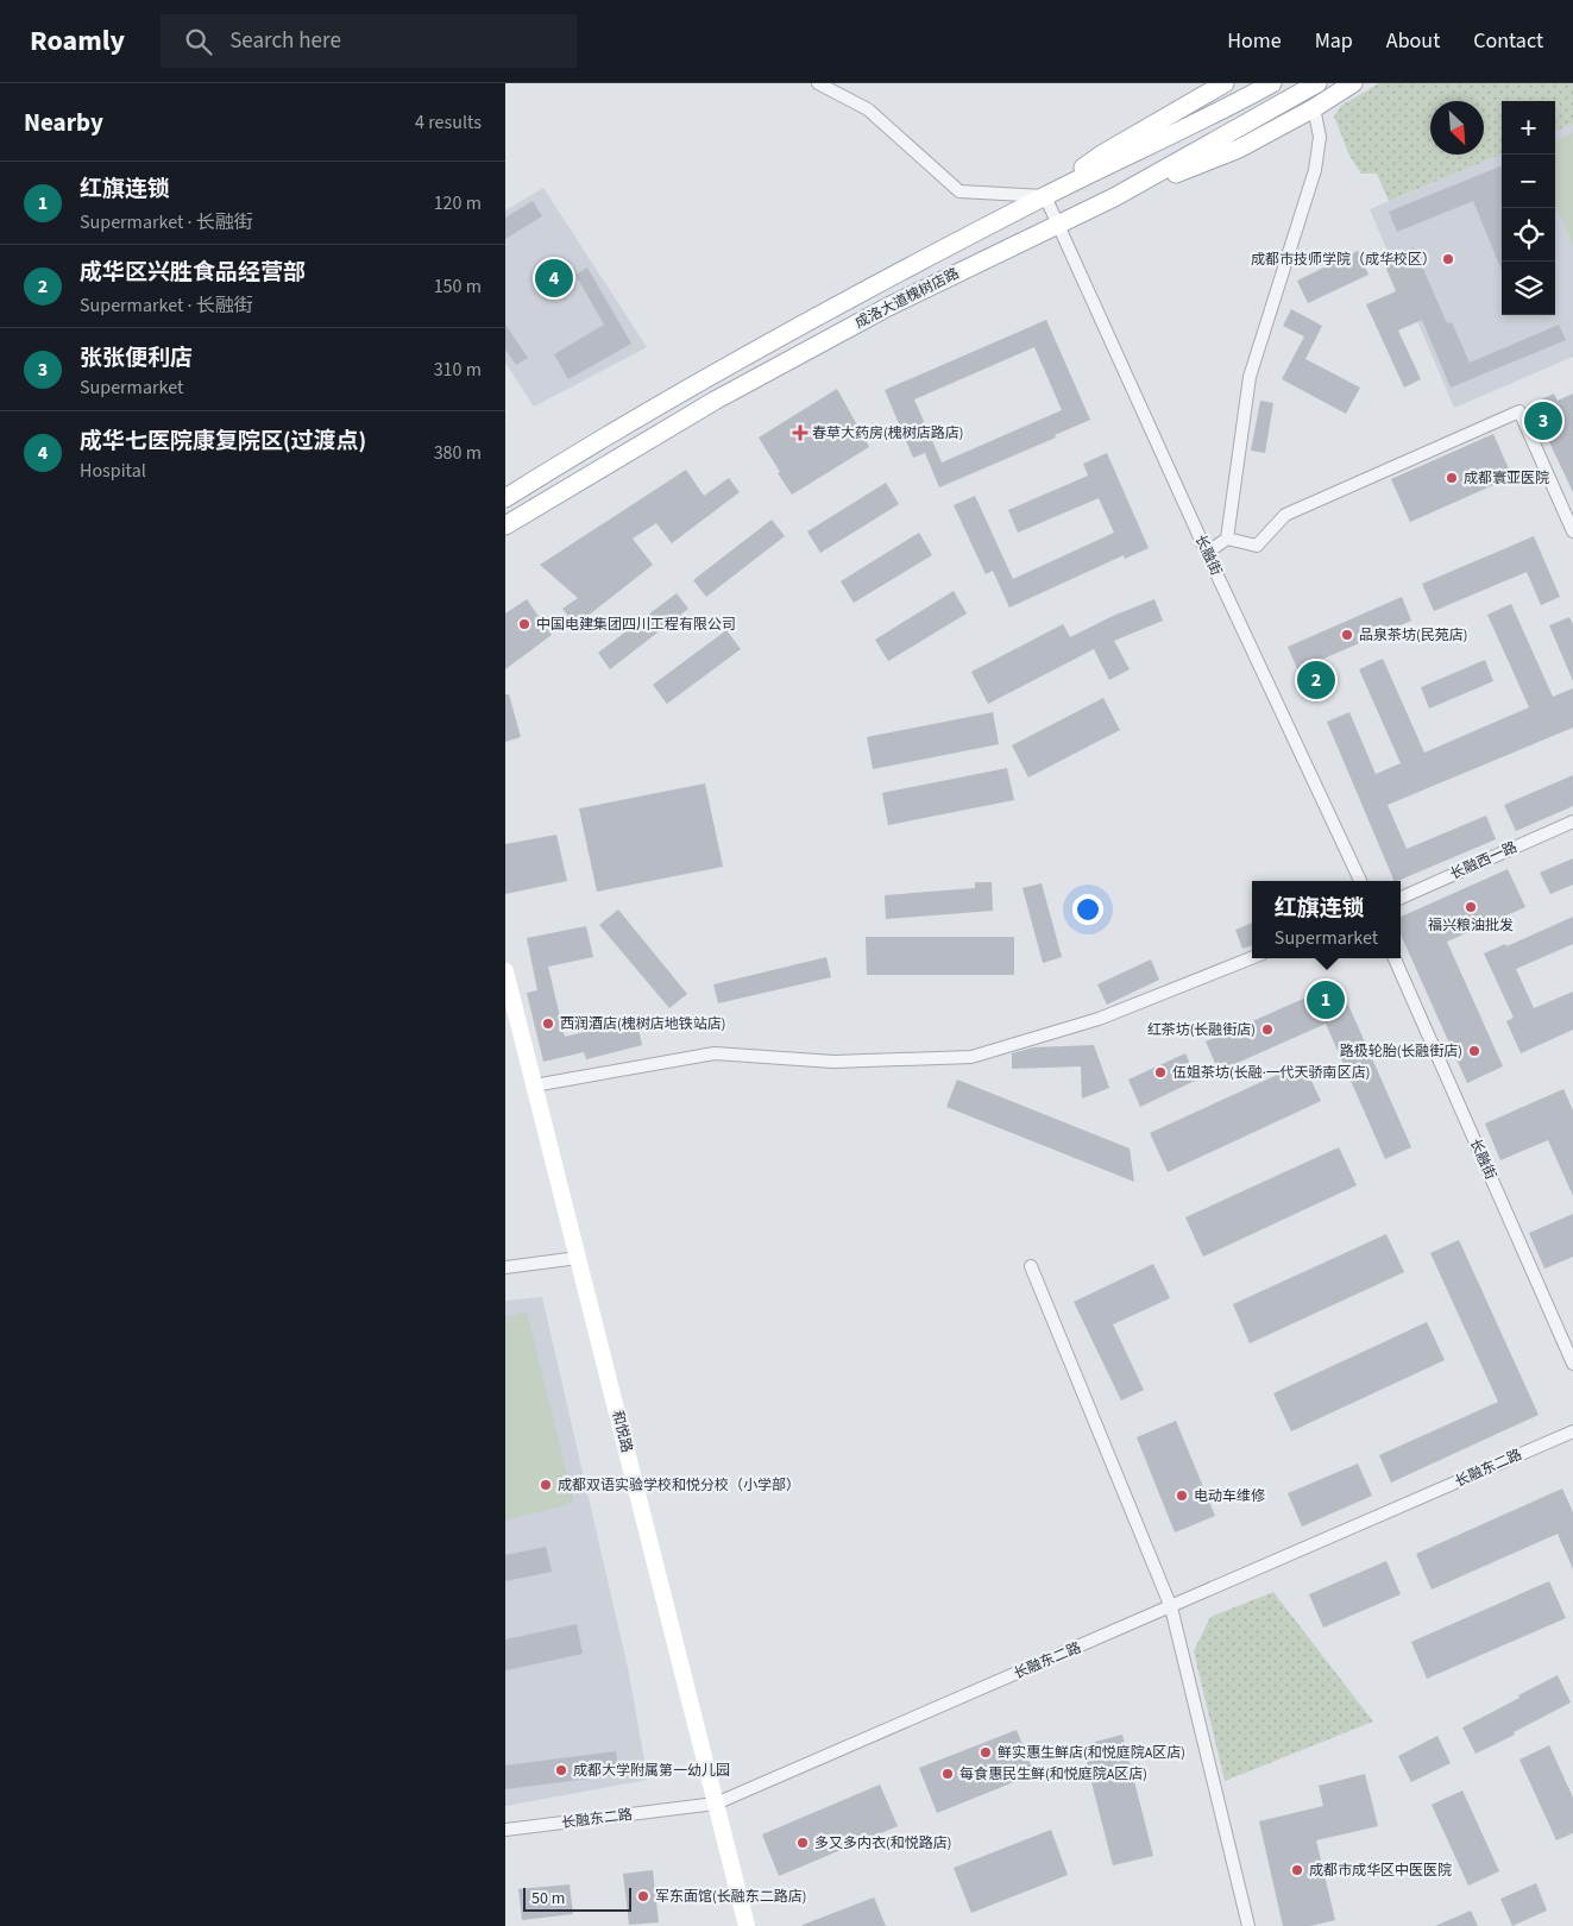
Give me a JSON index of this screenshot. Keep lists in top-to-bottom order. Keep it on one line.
{"streets":{"main road":["成洛大道槐树店路"],"street":["长融街","长融西一路","和悦路","长融东二路"]},"crossings":[["成洛大道槐树店路","长融街"],["和悦路","长融东二路"]],"places":{"other":["成都市技师学院（成华校区）","成都寰亚医院","中国电建集团四川工程有限公司","品泉茶坊(民苑店)","福兴粮油批发","西润酒店(槐树店地铁站店)","红茶坊(长融街店)","路极轮胎(长融街店)","伍姐茶坊(长融·一代天骄南区店)","成都双语实验学校和悦分校（小学部）","电动车维修","鲜实惠生鲜店(和悦庭院A区店)","成都大学附属第一幼儿园","每食惠民生鲜(和悦庭院A区店)","多又多内衣(和悦路店)","成都市成华区中医医院","军东面馆(长融东二路店)"],"health":["春草大药房(槐树店路店)"]},"scale_bar":"50 m","north":"bottom right","page":{"header":"Roamly","search":"Search here","nav":["Home","Map","About","Contact"],"heading":["Nearby","4 results"],"map_buttons":["+","−"],"list":[{"mark":"1","name":"红旗连锁","note":"Supermarket · 长融街","value":"120 m"},{"mark":"2","name":"成华区兴胜食品经营部","note":"Supermarket · 长融街","value":"150 m"},{"mark":"3","name":"张张便利店","note":"Supermarket","value":"310 m"},{"mark":"4","name":"成华七医院康复院区(过渡点)","note":"Hospital","value":"380 m"}],"pins":["4","3","2","1"],"popup":["红旗连锁","Supermarket"],"scale":"50 m"}}
